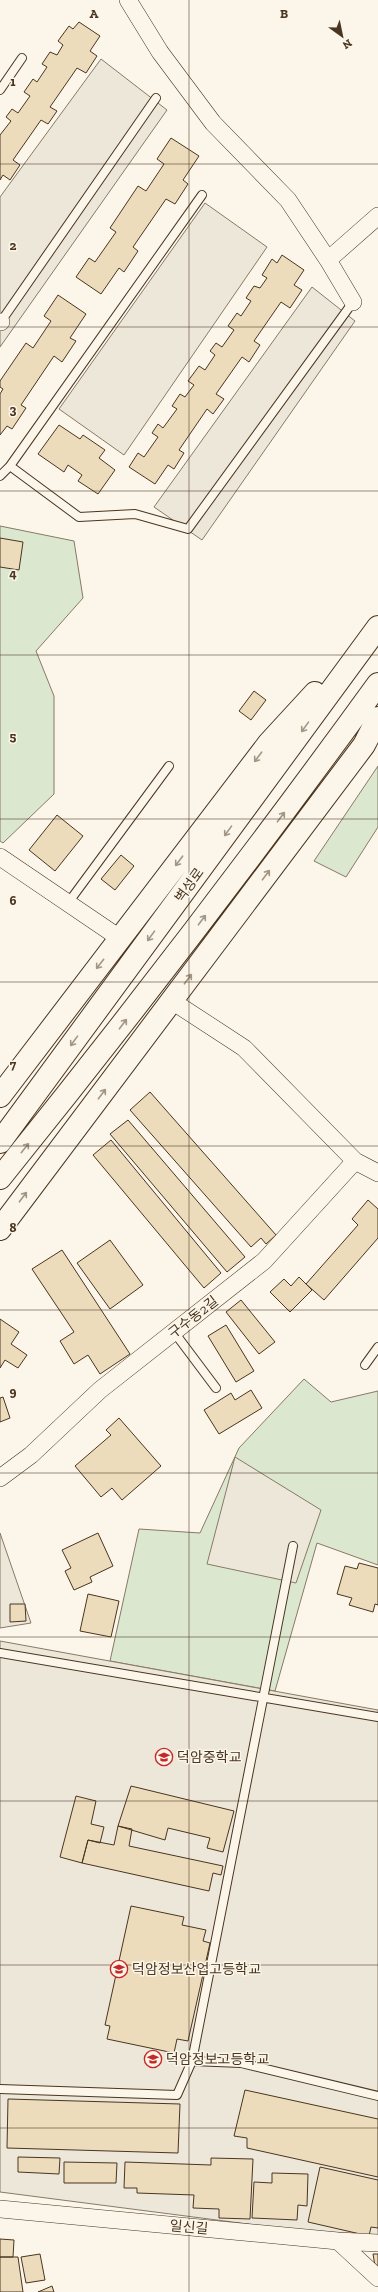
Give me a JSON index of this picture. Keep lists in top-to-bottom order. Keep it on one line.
{"streets":{"main road":["벽성로"],"street":["구수동2길","일신길"]},"places":{"school or university":["덕암중학교","덕암정보산업고등학교","덕암정보고등학교"]},"north":"bottom right","grid":{"columns":["A","B"],"rows":["1","2","3","4","5","6","7","8","9"]}}
